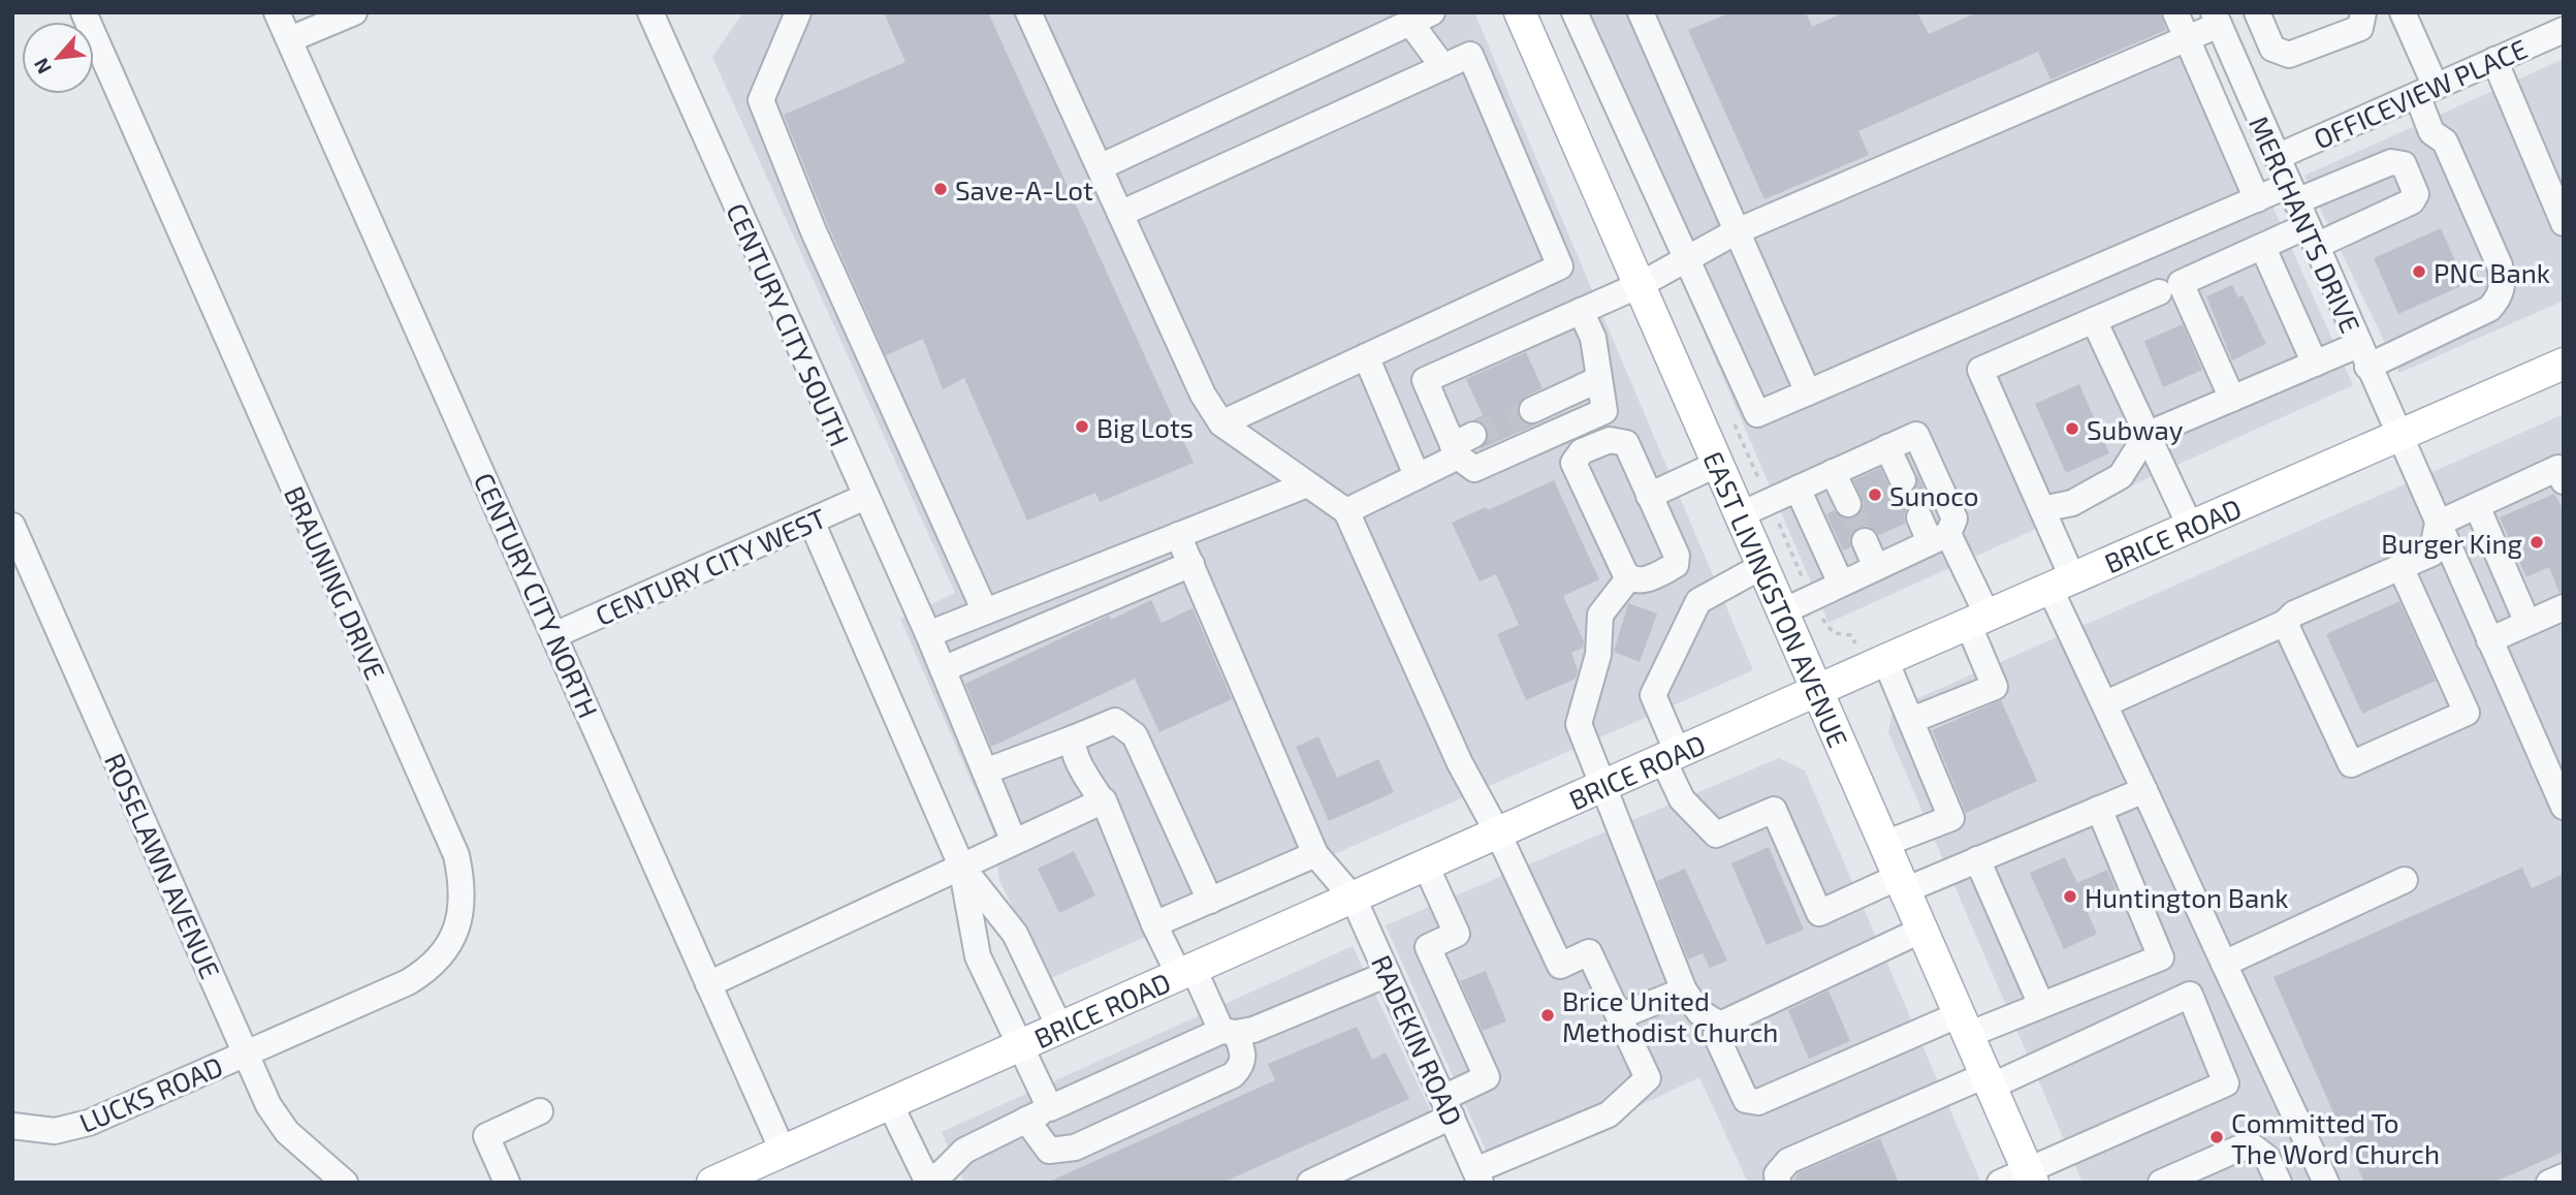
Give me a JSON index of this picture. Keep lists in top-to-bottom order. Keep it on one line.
{"streets":{"main road":["BRICE ROAD","EAST LIVINGSTON AVENUE"],"street":["OFFICEVIEW PLACE","MERCHANTS DRIVE","CENTURY CITY SOUTH","CENTURY CITY WEST","BRAUNING DRIVE","CENTURY CITY NORTH","ROSELAWN AVENUE","RADEKIN ROAD","LUCKS ROAD"]},"crossings":[["OFFICEVIEW PLACE","MERCHANTS DRIVE"],["MERCHANTS DRIVE","BRICE ROAD"],["CENTURY CITY SOUTH","CENTURY CITY WEST"],["BRICE ROAD","CENTURY CITY NORTH"],["BRICE ROAD","EAST LIVINGSTON AVENUE"],["BRICE ROAD","RADEKIN ROAD"],["CENTURY CITY WEST","CENTURY CITY NORTH"],["BRAUNING DRIVE","ROSELAWN AVENUE"],["BRAUNING DRIVE","LUCKS ROAD"],["ROSELAWN AVENUE","LUCKS ROAD"]],"places":["Save-A-Lot","PNC Bank","Big Lots","Subway","Sunoco","Burger King","Huntington Bank","Brice United Methodist Church","Committed To The Word Church"],"north":"bottom left"}
